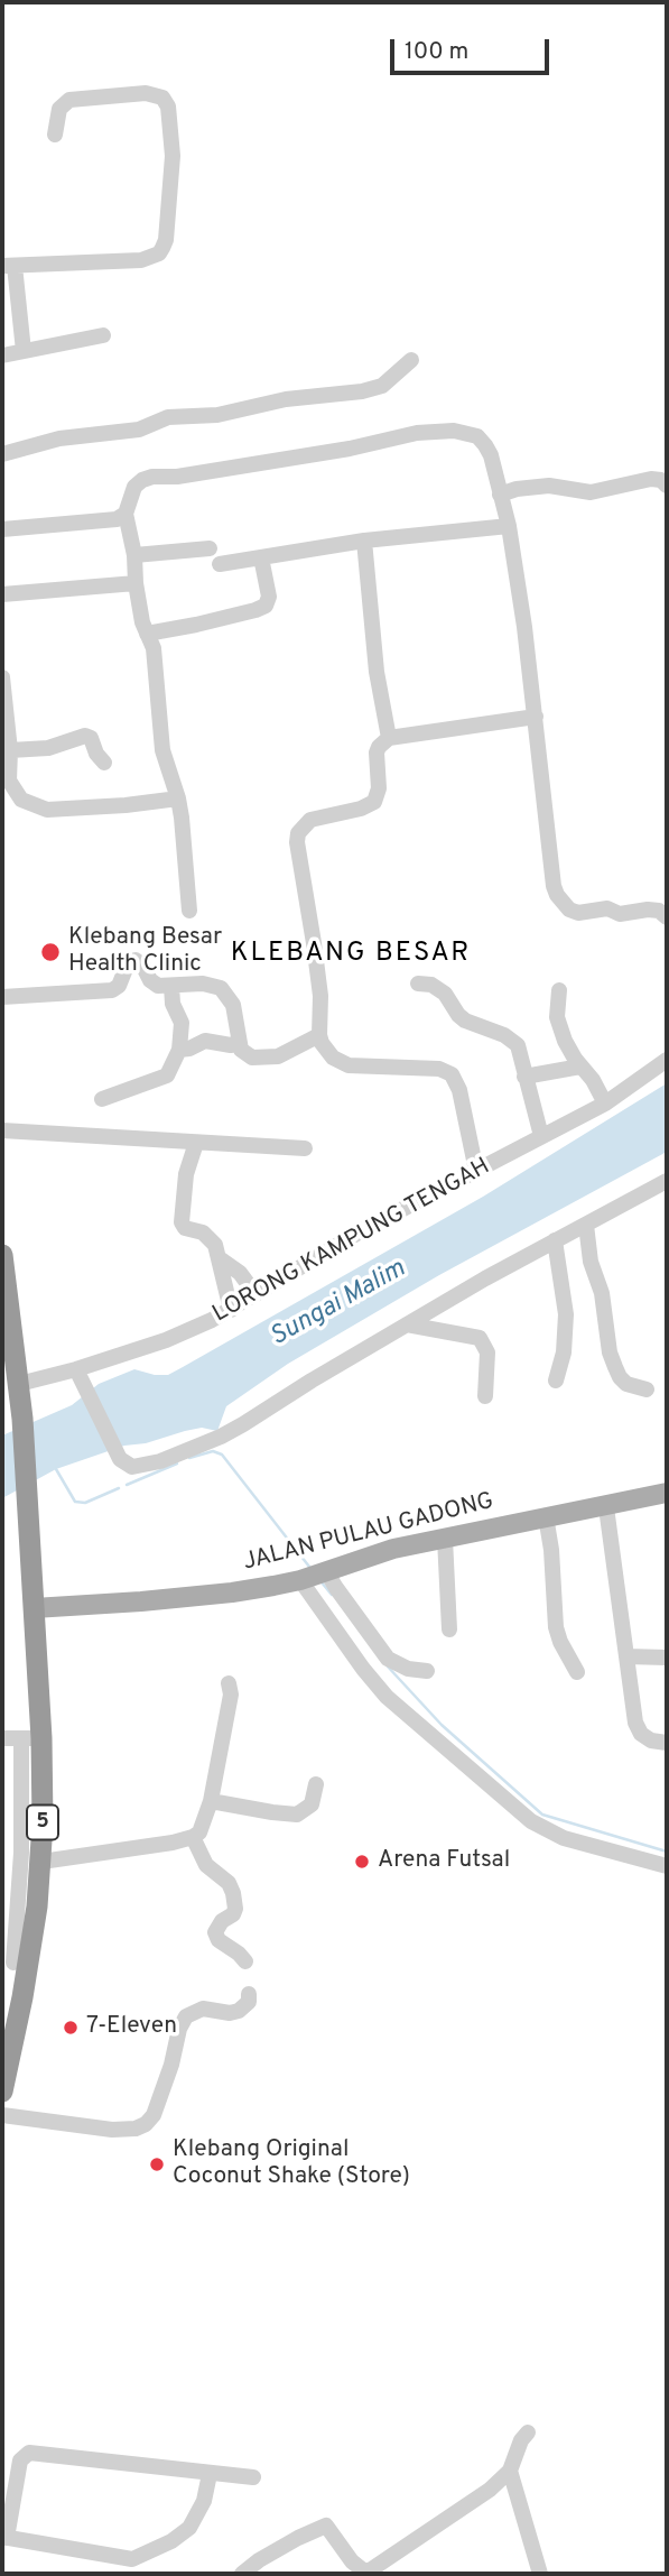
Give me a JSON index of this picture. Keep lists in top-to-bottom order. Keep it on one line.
{"streets":{"highway":["5"],"main road":["JALAN PULAU GADONG"],"street":["LORONG KAMPUNG TENGAH"]},"crossings":[["LORONG KAMPUNG TENGAH","5"],["JALAN PULAU GADONG","5"]],"districts":["KLEBANG BESAR"],"water":["Sungai Malim"],"places":["Klebang Besar Health Clinic","Arena Futsal","7-Eleven","Klebang Original Coconut Shake (Store)"],"scale_bar":"100 m"}
